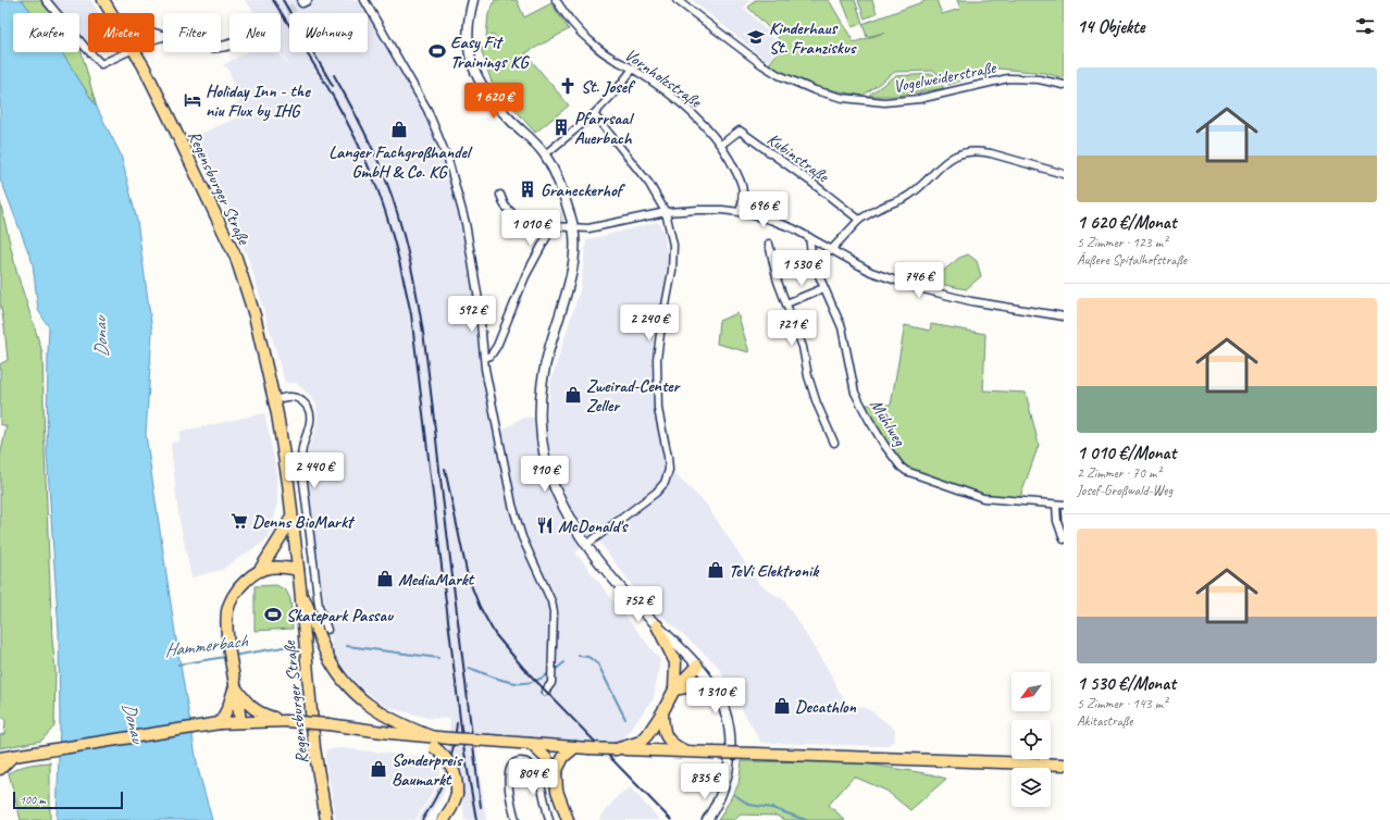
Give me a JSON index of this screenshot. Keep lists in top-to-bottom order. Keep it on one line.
{"streets":{"main road":["Regensburger Straße"],"street":["Vogelweiderstraße","Vornholzstraße","Kubinstraße","Mühlweg"]},"crossings":[["Vornholzstraße","Kubinstraße"]],"water":["Donau","Hammerbach"],"places":{"school or university":["Kinderhaus St. Franziskus"],"sports":["Easy Fit Trainings KG","Skatepark Passau"],"church":["St. Josef"],"hotel":["Holiday Inn - the niu Flux by IHG"],"building":["Pfarrsaal Auerbach","Graneckerhof"],"shop":["Langer Fachgroßhandel GmbH & Co. KG","Zweirad-Center Zeller","TeVi Elektronik","MediaMarkt","Decathlon","Sonderpreis Baumarkt"],"supermarket":["Denns BioMarkt"],"restaurant":["McDonald's"]},"scale_bar":"100 m","north":"bottom left","page":{"heading":"14 Objekte","chip":["Kaufen","Mieten","Filter","Neu","Wohnung"],"list":[{"name":"1 620 €/Monat","note":"5 Zimmer · 123 m² · Äußere Spitalhofstraße"},{"name":"1 010 €/Monat","note":"2 Zimmer · 70 m² · Josef-Großwald-Weg"},{"name":"1 530 €/Monat","note":"5 Zimmer · 143 m² · Akitastraße"}],"price":["1 620 €","696 €","1 010 €","1 530 €","746 €","592 €","2 240 €","721 €","2 440 €","910 €","752 €","1 310 €","804 €","835 €"],"scale":"100 m"}}
